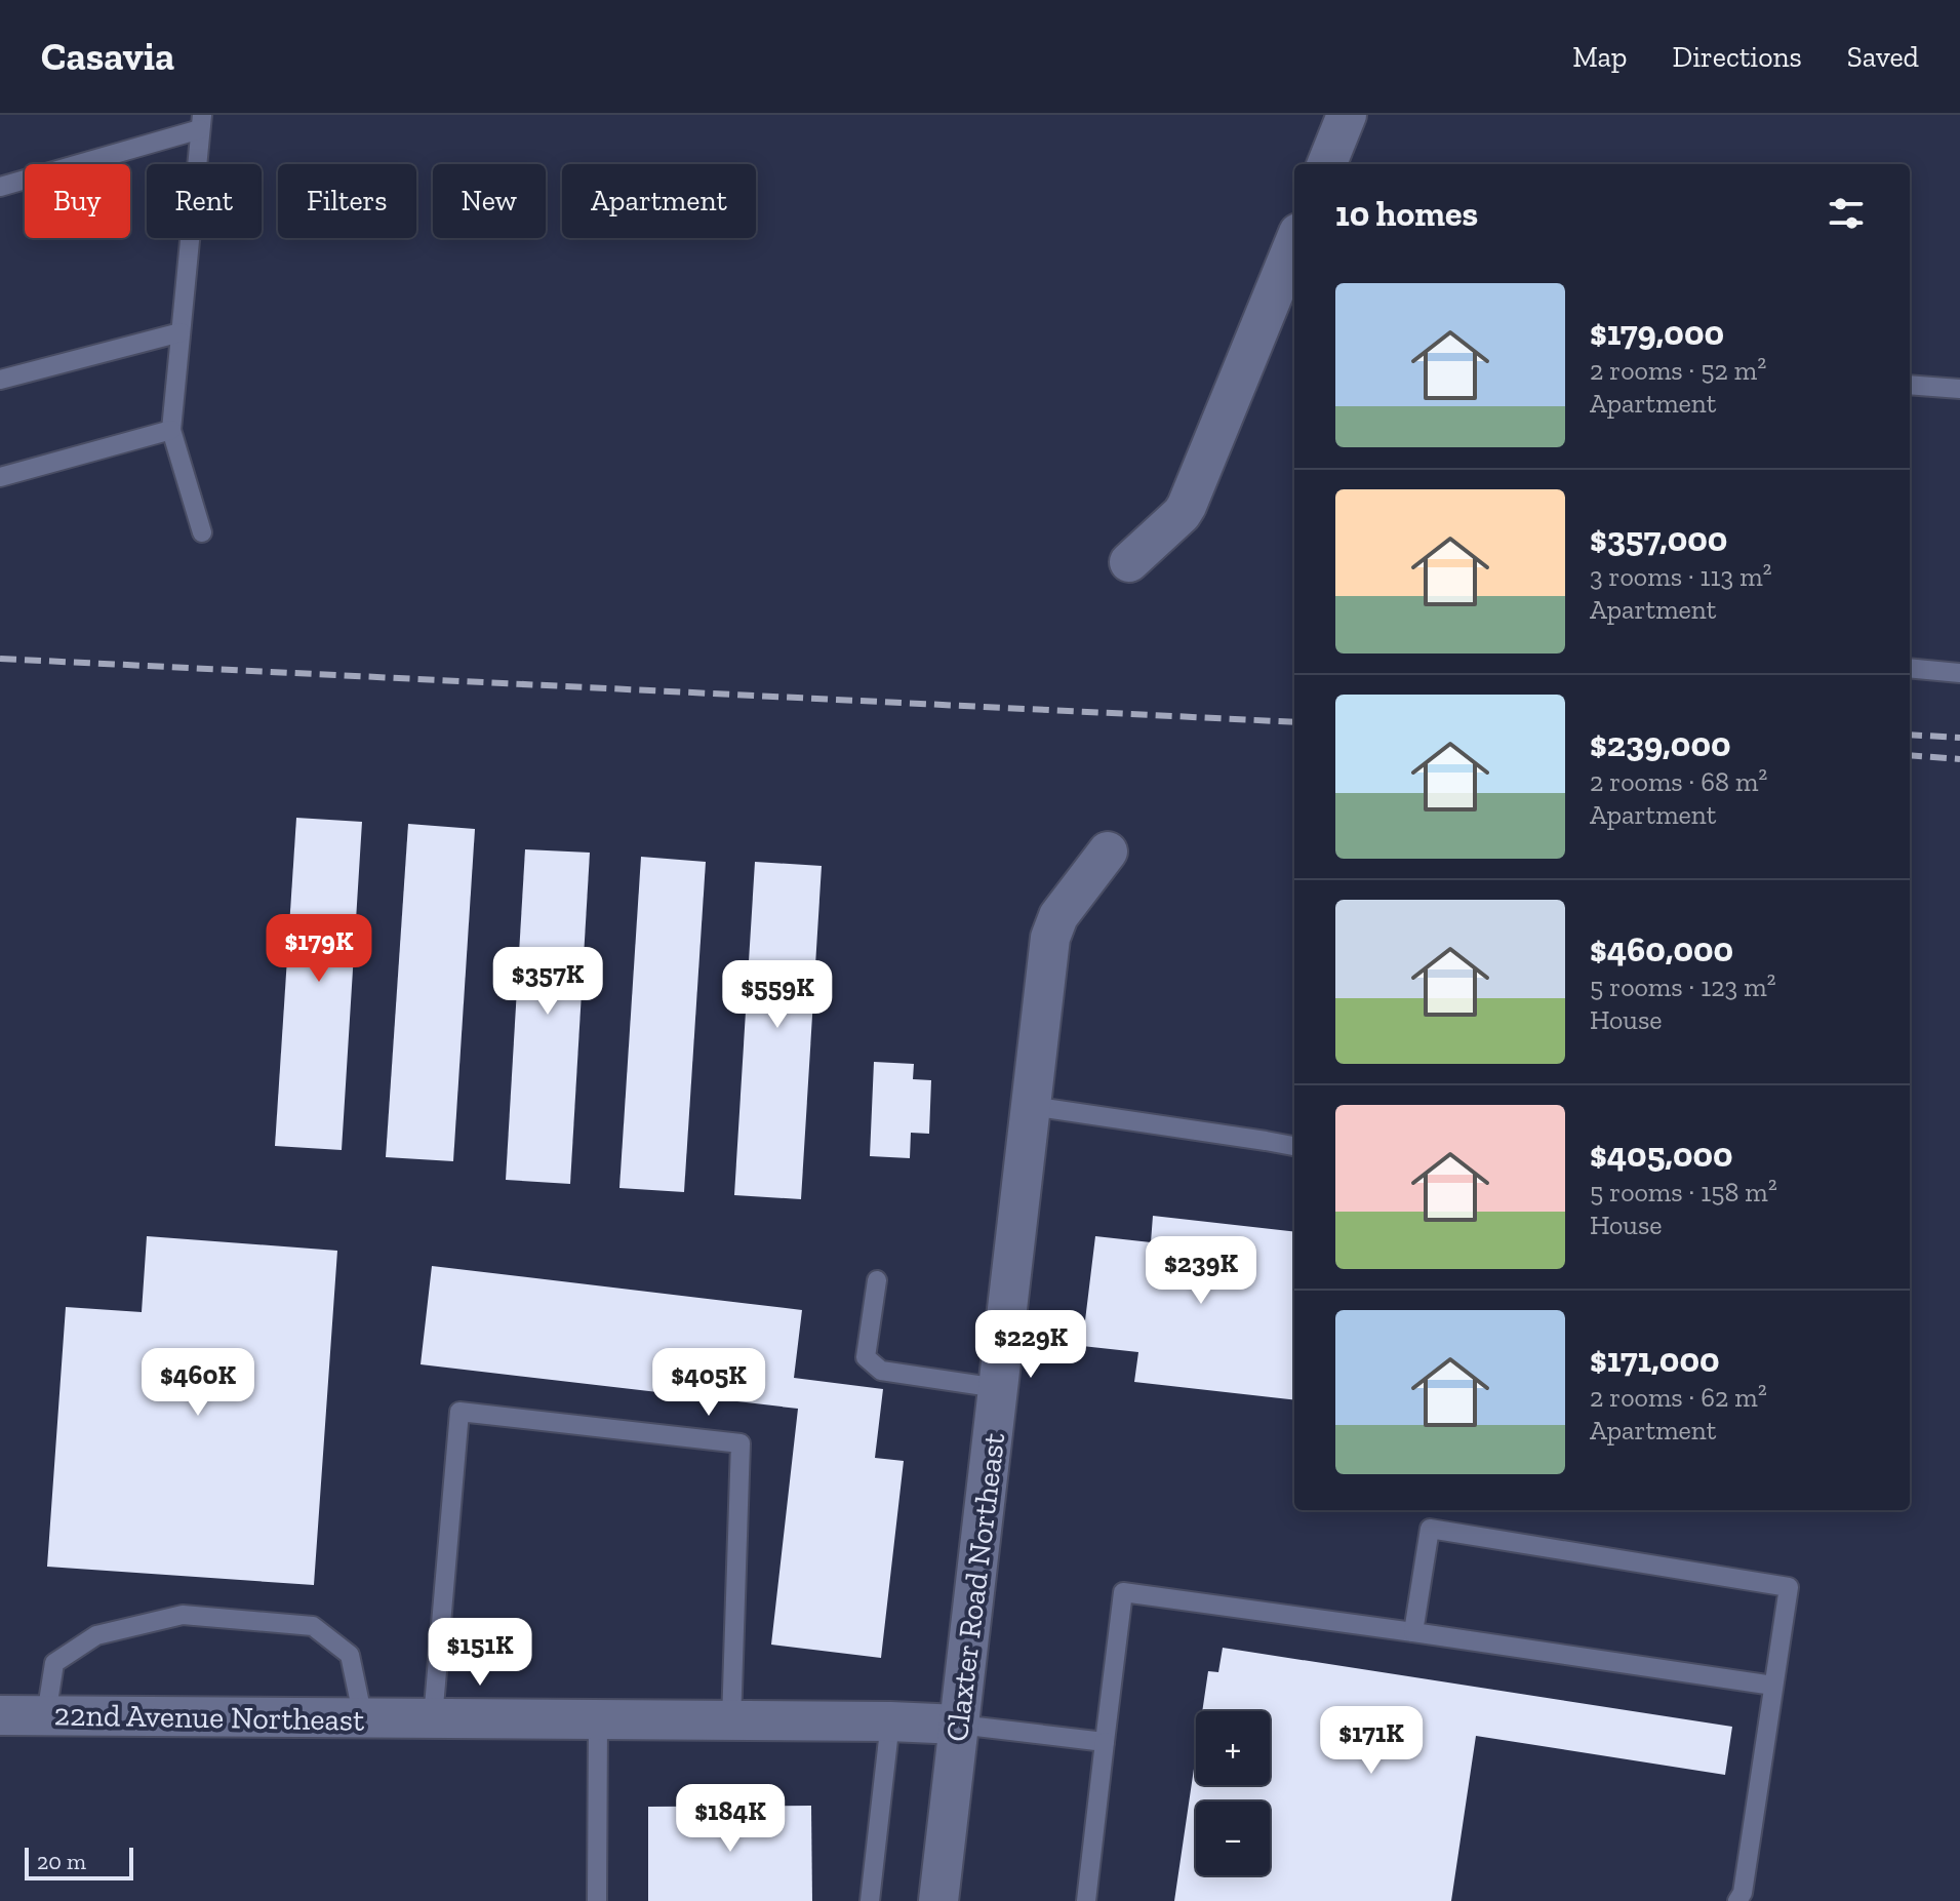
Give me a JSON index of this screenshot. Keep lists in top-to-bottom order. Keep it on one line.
{"streets":{"street":["Claxter Road Northeast","22nd Avenue Northeast"]},"crossings":[["Claxter Road Northeast","22nd Avenue Northeast"]],"scale_bar":"20 m","page":{"header":"Casavia","nav":["Map","Directions","Saved"],"chip":["Buy","Rent","Filters","New","Apartment"],"heading":"10 homes","list":[{"name":"$179,000","note":"2 rooms · 52 m² · Apartment"},{"name":"$357,000","note":"3 rooms · 113 m² · Apartment"},{"name":"$239,000","note":"2 rooms · 68 m² · Apartment"},{"name":"$460,000","note":"5 rooms · 123 m² · House"},{"name":"$405,000","note":"5 rooms · 158 m² · House"},{"name":"$171,000","note":"2 rooms · 62 m² · Apartment"}],"price":["$179K","$357K","$559K","$239K","$229K","$460K","$405K","$151K","$171K","$184K"],"map_buttons":["+","−"],"scale":"20 m"}}
